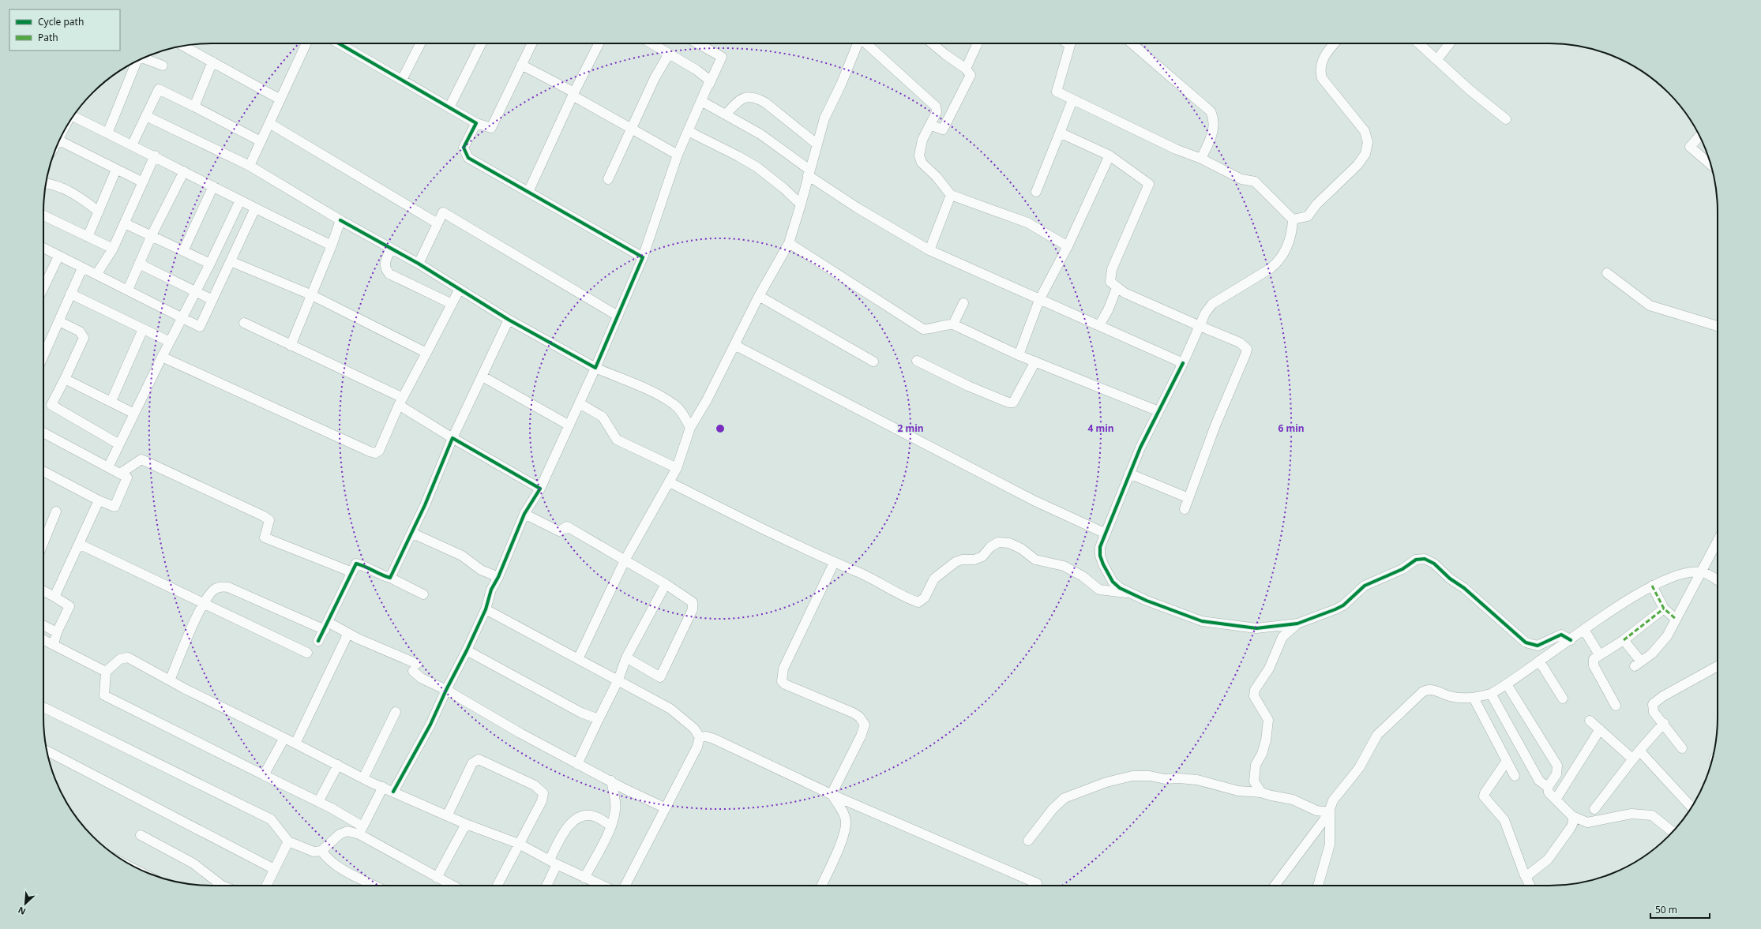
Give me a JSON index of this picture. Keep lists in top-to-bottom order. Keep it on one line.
{"legend":["Cycle path","Path"],"scale_bar":"50 m","north":"bottom left","rings":["2 min","4 min","6 min"]}
